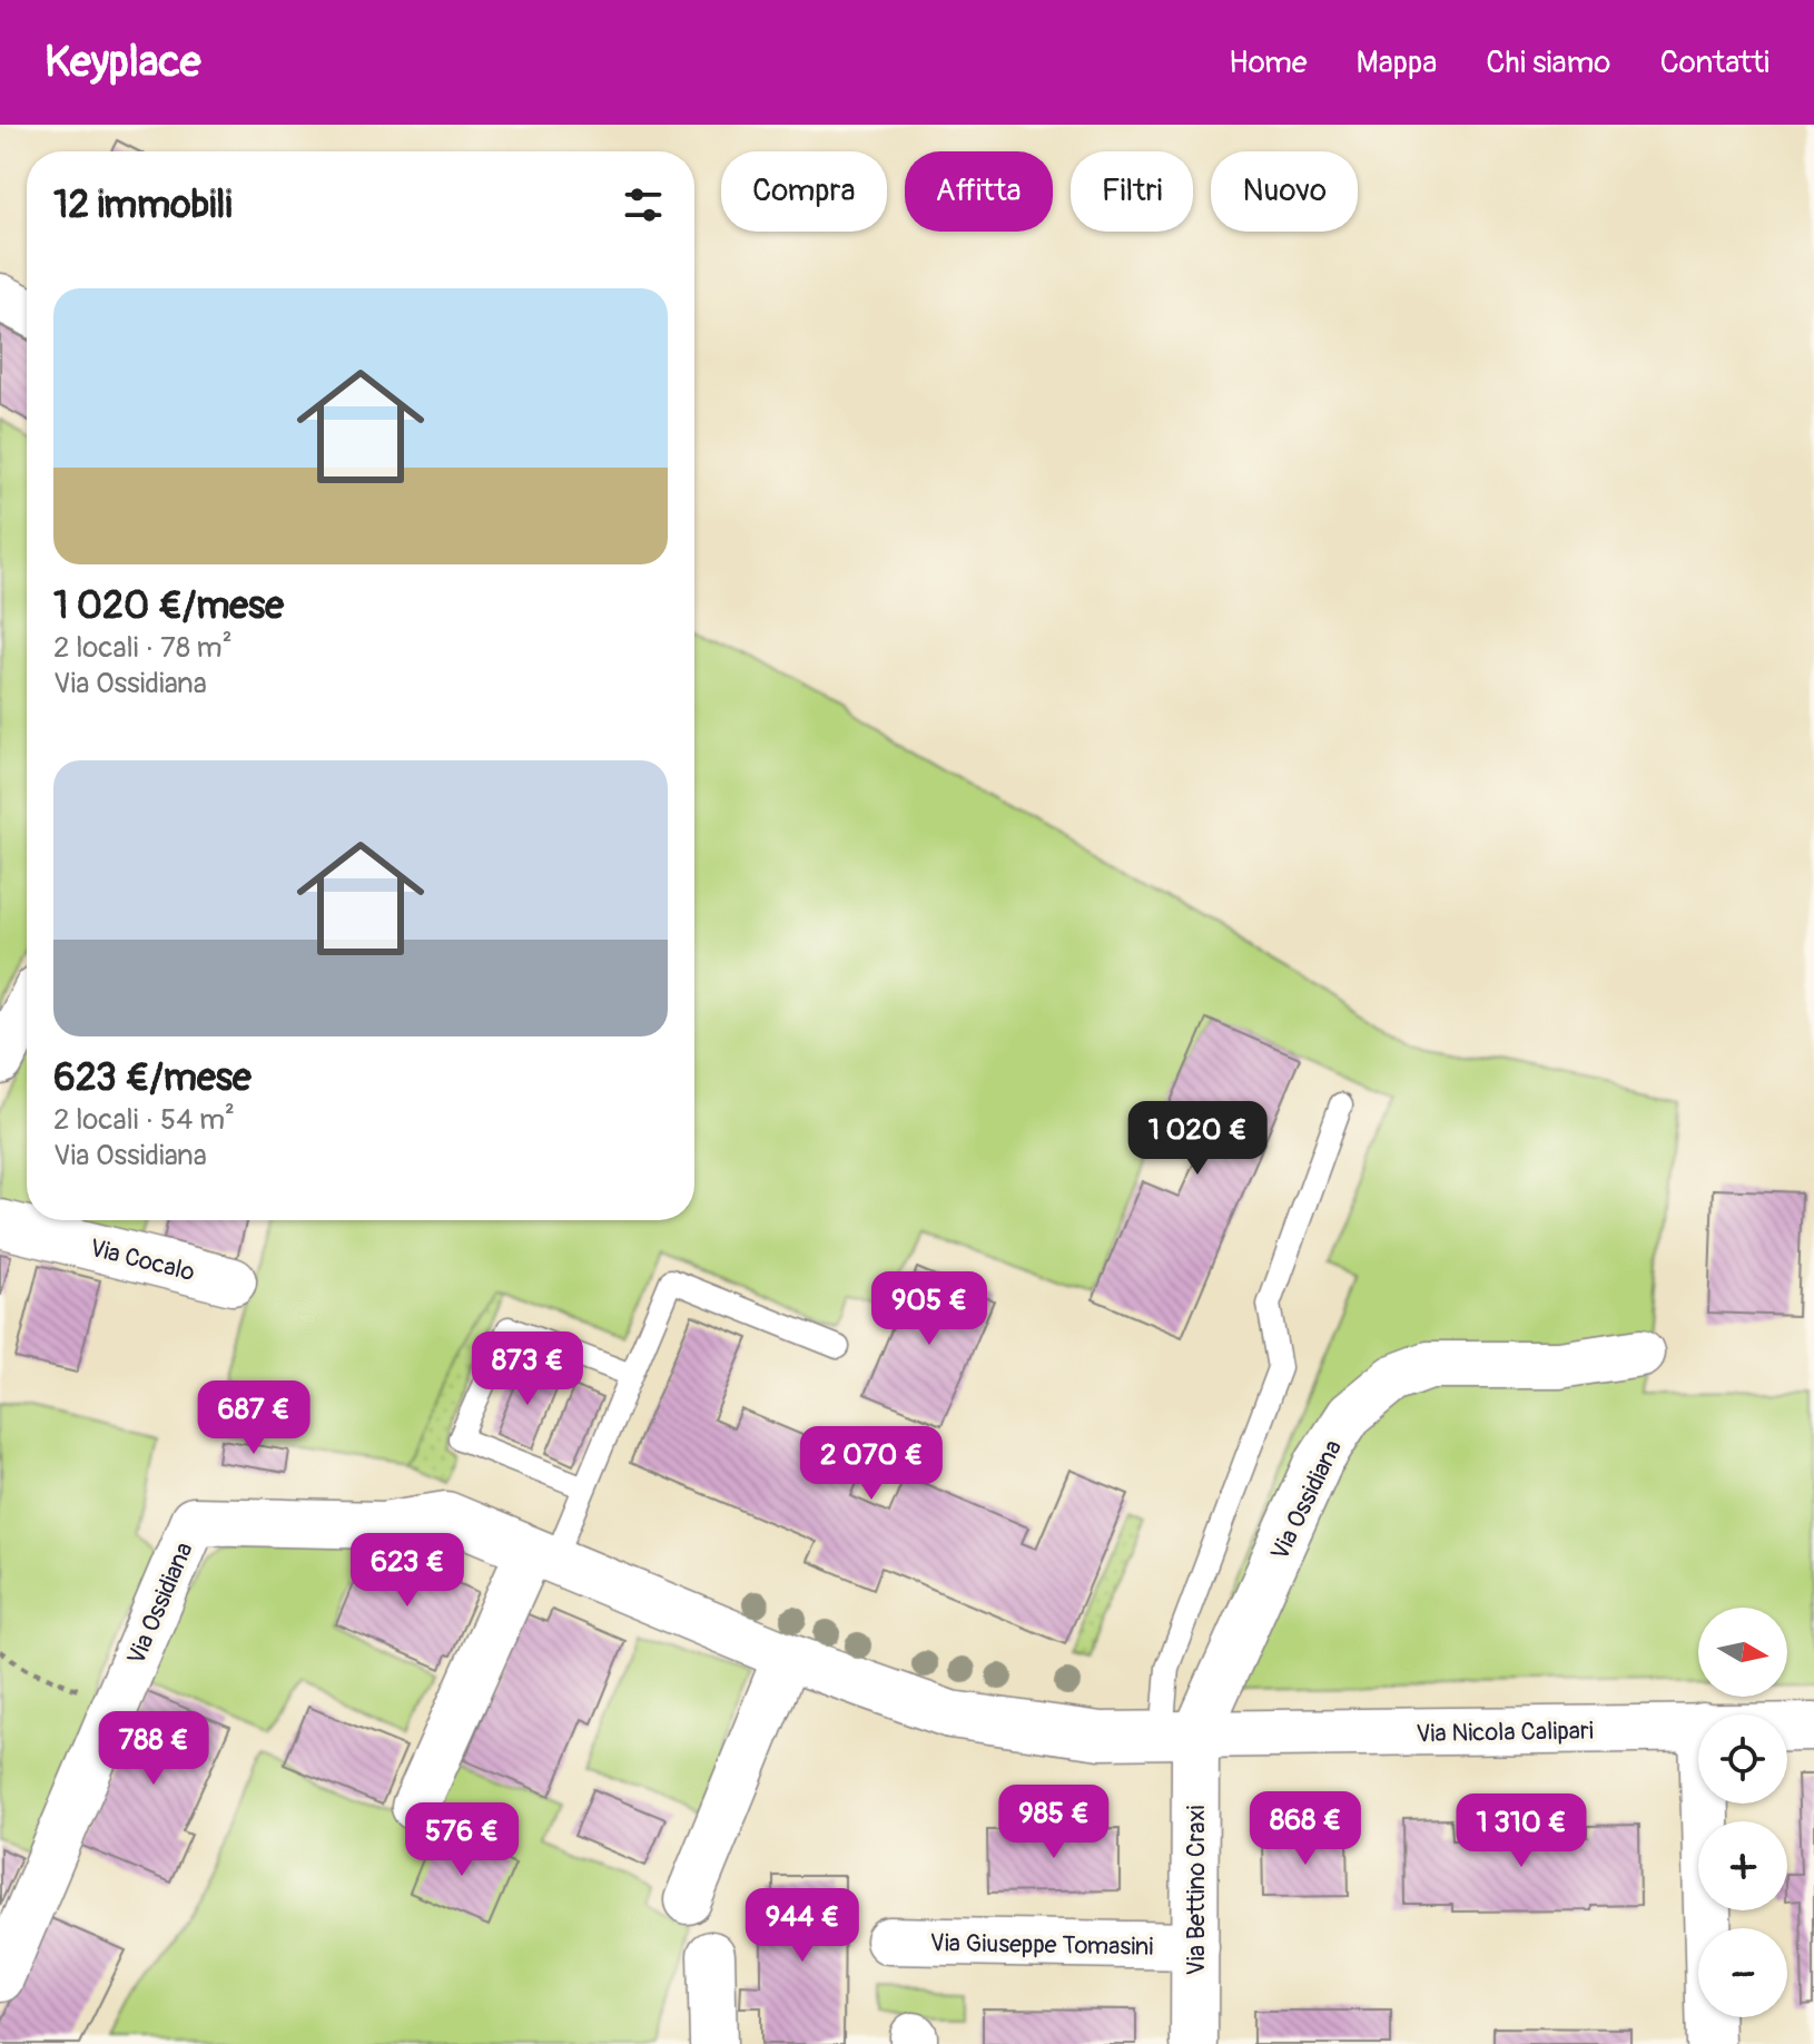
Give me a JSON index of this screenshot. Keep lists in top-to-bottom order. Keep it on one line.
{"streets":{"street":["Via Cocalo","Via Ossidiana","Via Nicola Calipari","Via Bettino Craxi","Via Giuseppe Tomasini"]},"crossings":[["Via Ossidiana","Via Nicola Calipari"],["Via Ossidiana","Via Bettino Craxi"],["Via Nicola Calipari","Via Bettino Craxi"],["Via Bettino Craxi","Via Giuseppe Tomasini"]],"north":"right","page":{"header":"Keyplace","nav":["Home","Mappa","Chi siamo","Contatti"],"chip":["Compra","Affitta","Filtri","Nuovo"],"heading":"12 immobili","list":[{"name":"1 020 €/mese","note":"2 locali · 78 m² · Via Ossidiana"},{"name":"623 €/mese","note":"2 locali · 54 m² · Via Ossidiana"}],"price":["1 020 €","905 €","873 €","687 €","2 070 €","623 €","788 €","985 €","868 €","1 310 €","576 €","944 €"],"map_buttons":["+","−"]}}
